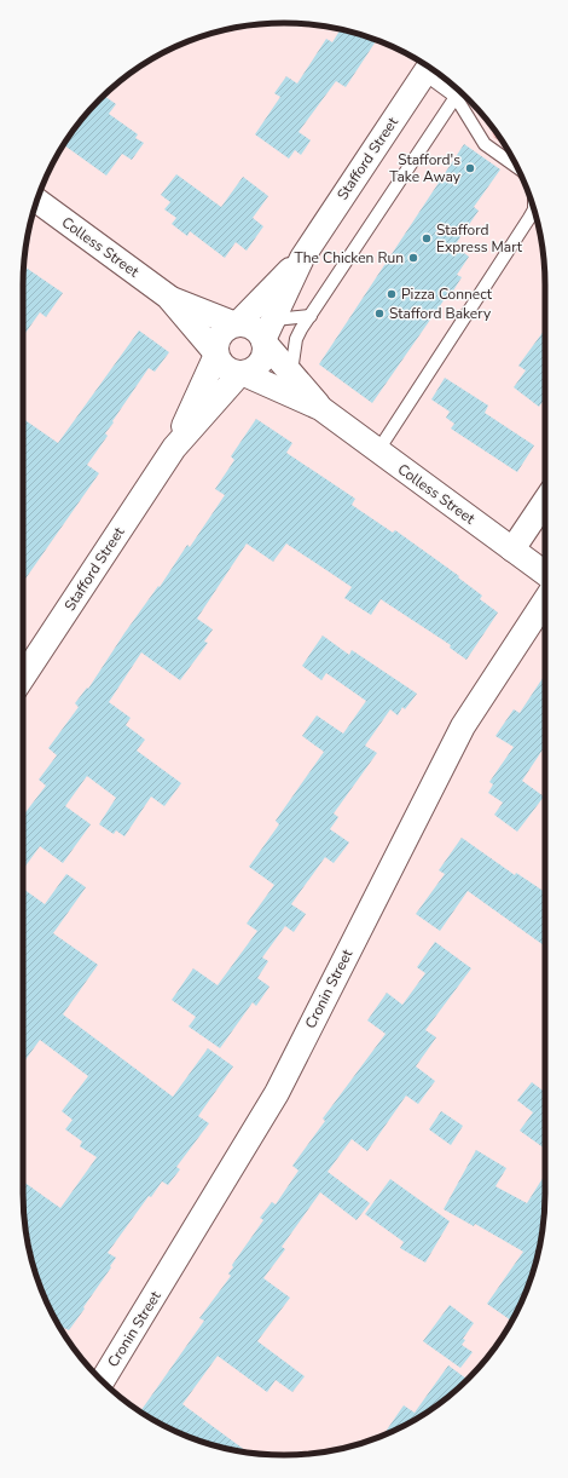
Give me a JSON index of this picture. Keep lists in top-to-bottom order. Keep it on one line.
{"streets":{"street":["Stafford Street","Colless Street","Cronin Street"]},"crossings":[["Stafford Street","Colless Street"]],"places":["Stafford's Take Away","Stafford Express Mart","The Chicken Run","Pizza Connect","Stafford Bakery"]}
